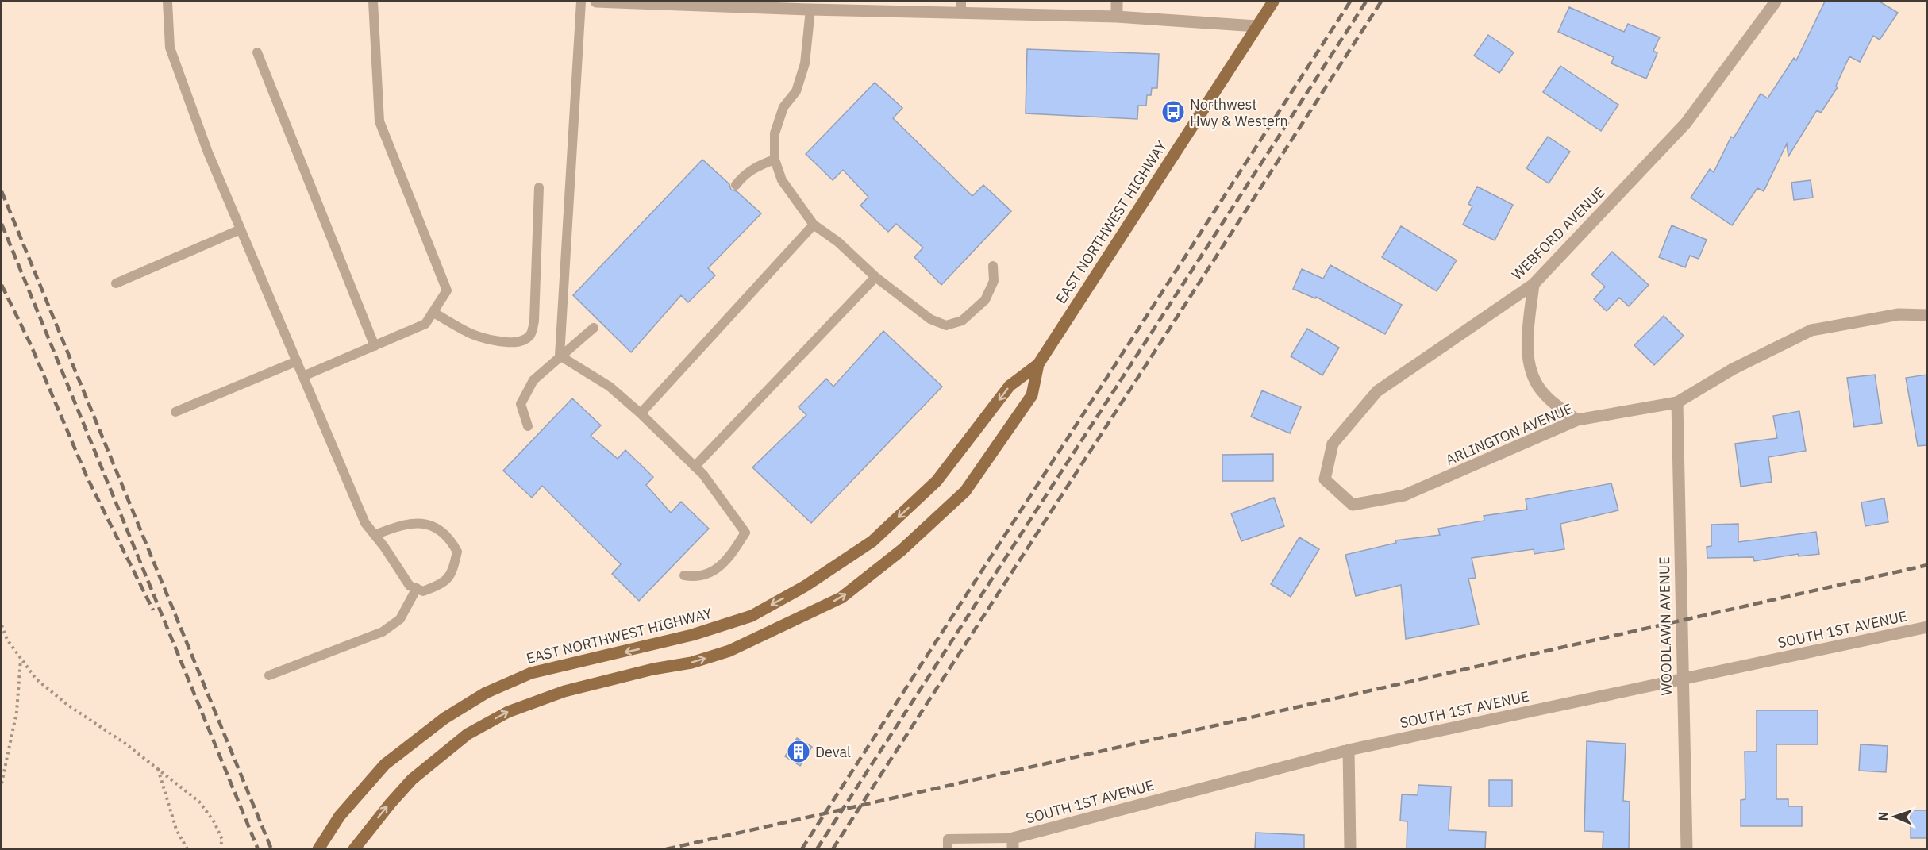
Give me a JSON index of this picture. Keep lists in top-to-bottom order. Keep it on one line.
{"streets":{"main road":["EAST NORTHWEST HIGHWAY"],"street":["WEBFORD AVENUE","ARLINGTON AVENUE","WOODLAWN AVENUE","SOUTH 1ST AVENUE"]},"crossings":[["WEBFORD AVENUE","ARLINGTON AVENUE"],["ARLINGTON AVENUE","WOODLAWN AVENUE"],["WOODLAWN AVENUE","SOUTH 1ST AVENUE"]],"places":{"bus stop":["Northwest Hwy & Western"],"building":["Deval"]},"north":"left"}
